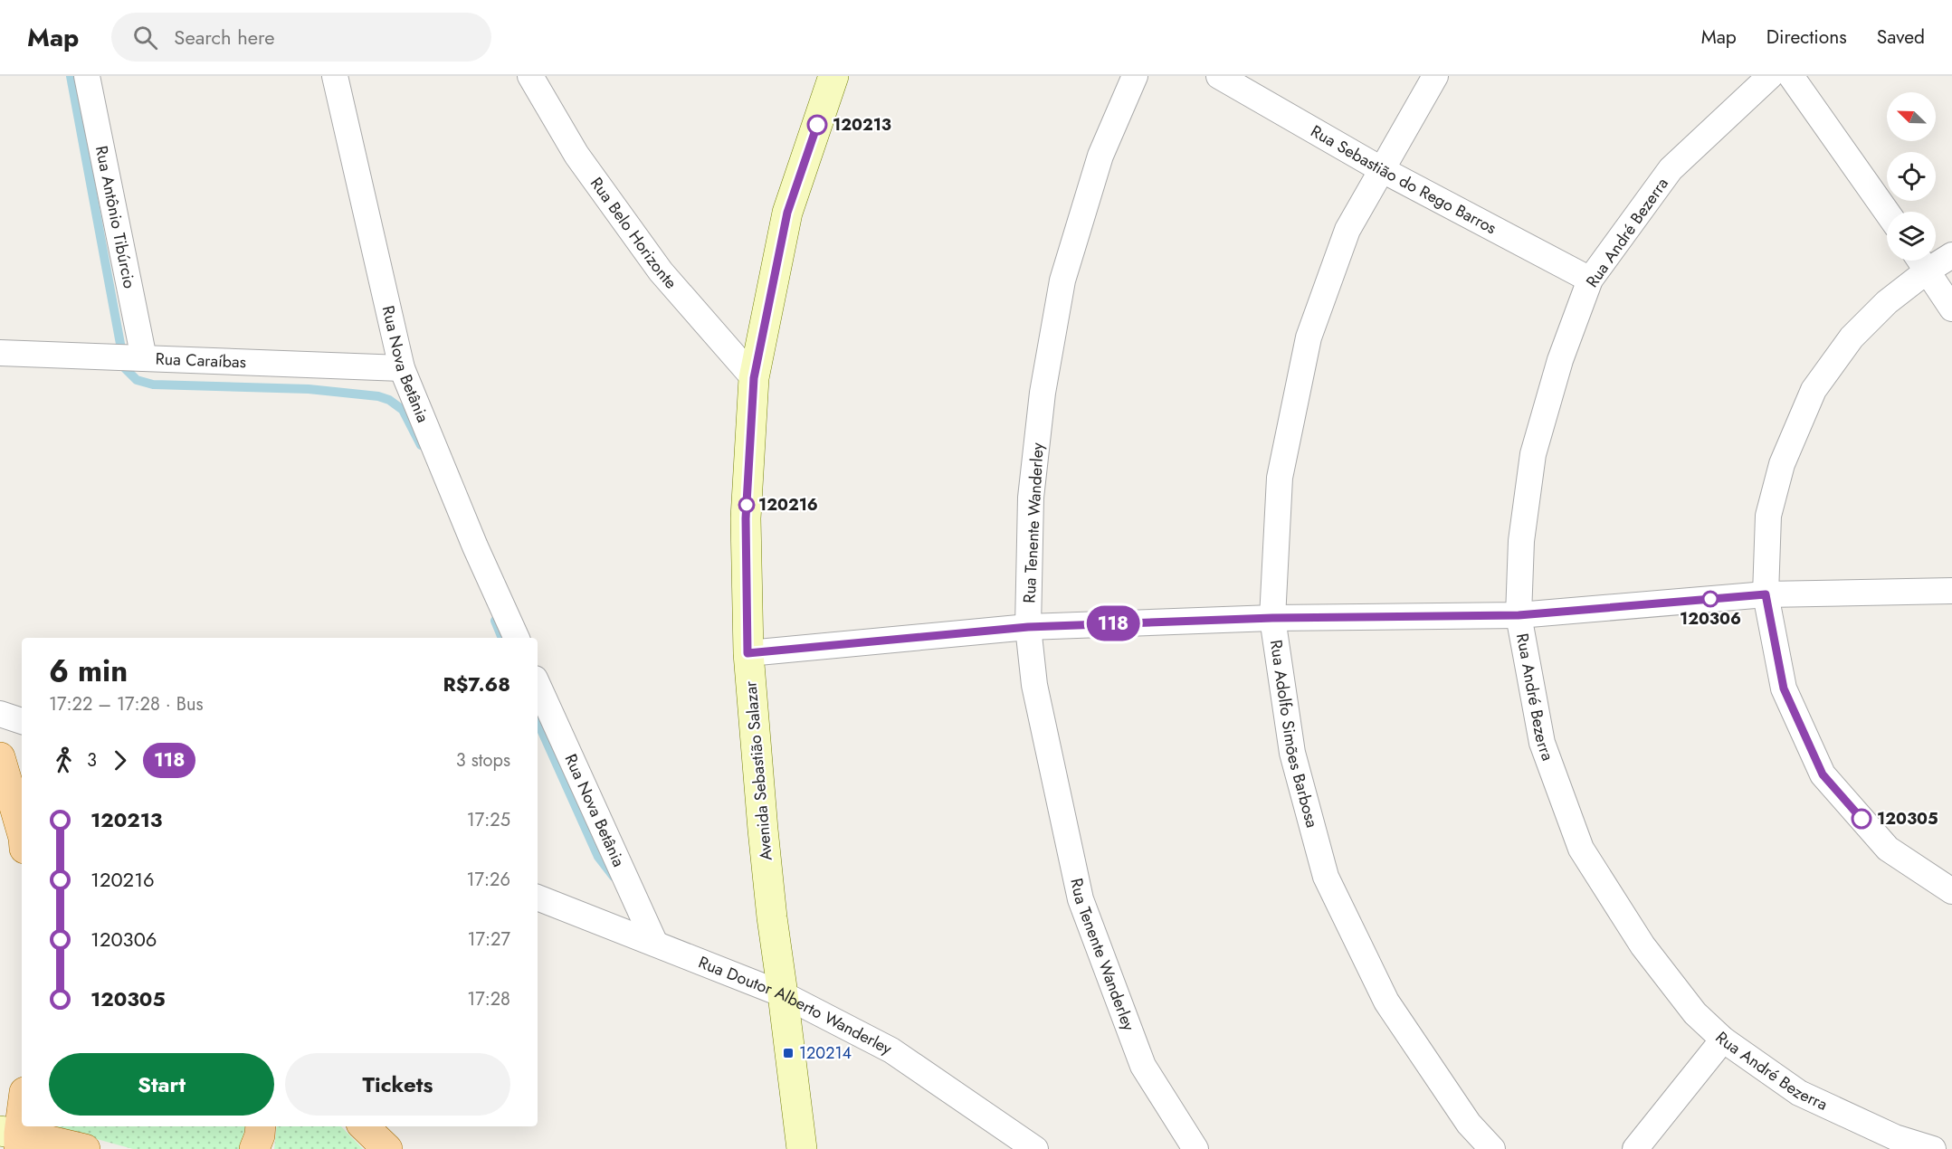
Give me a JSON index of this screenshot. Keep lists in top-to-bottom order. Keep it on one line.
{"streets":{"street":["Rua Sebastião do Rego Barros","Rua Antônio Tibúrcio","Rua Belo Horizonte","Rua André Bezerra","Rua Caraíbas","Rua Nova Betânia","Rua Tenente Wanderley","Rua Adolfo Simões Barbosa","Avenida Sebastião Salazar","Rua Doutor Alberto Wanderley"]},"crossings":[["Rua Sebastião do Rego Barros","Rua André Bezerra"],["Rua Sebastião do Rego Barros","Rua Adolfo Simões Barbosa"],["Rua Antônio Tibúrcio","Rua Caraíbas"],["Rua Belo Horizonte","Avenida Sebastião Salazar"],["Rua Caraíbas","Rua Nova Betânia"],["Rua Nova Betânia","Rua Doutor Alberto Wanderley"],["Avenida Sebastião Salazar","Rua Doutor Alberto Wanderley"]],"places":{"other":["120213","120216","120306","120305"],"transit":["120214"]},"lines":["bus line 118"],"north":"top left","page":{"header":"Map","search":"Search here","nav":["Map","Directions","Saved"],"on_map":"118","heading":["6 min","17:22 – 17:28 · Bus","R$7.68"],"legs":["3","118","3 stops"],"list":[{"name":"120213","value":"17:25"},{"name":"120216","value":"17:26"},{"name":"120306","value":"17:27"},{"name":"120305","value":"17:28"}],"buttons":["Start","Tickets"]}}
